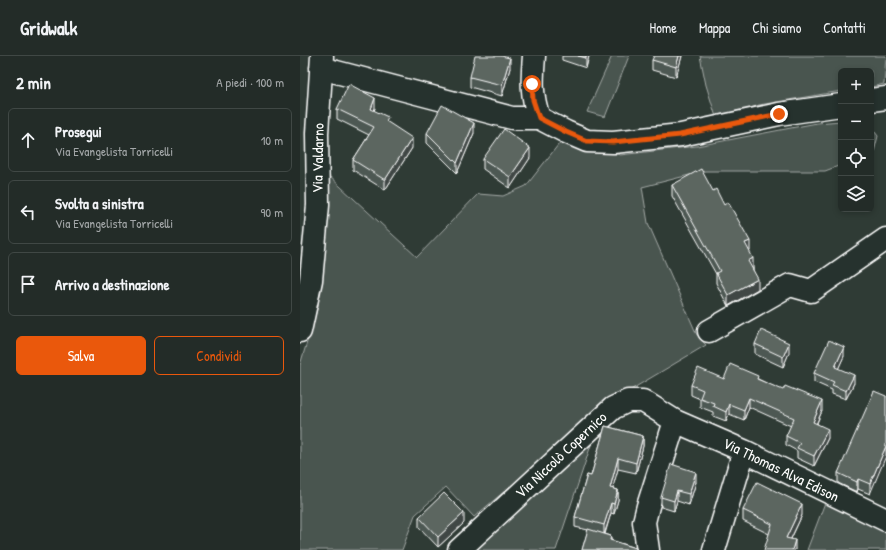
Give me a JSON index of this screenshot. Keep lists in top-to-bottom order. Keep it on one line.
{"streets":{"street":["Via Valdarno","Via Niccolò Copernico","Via Thomas Alva Edison"]},"crossings":[["Via Niccolò Copernico","Via Thomas Alva Edison"]],"page":{"header":"Gridwalk","nav":["Home","Mappa","Chi siamo","Contatti"],"heading":["2 min","A piedi · 100 m"],"map_buttons":["+","−"],"list":[["Prosegui","Via Evangelista Torricelli","10 m"],["Svolta a sinistra","Via Evangelista Torricelli","90 m"],"Arrivo a destinazione"],"buttons":["Salva","Condividi"]}}
